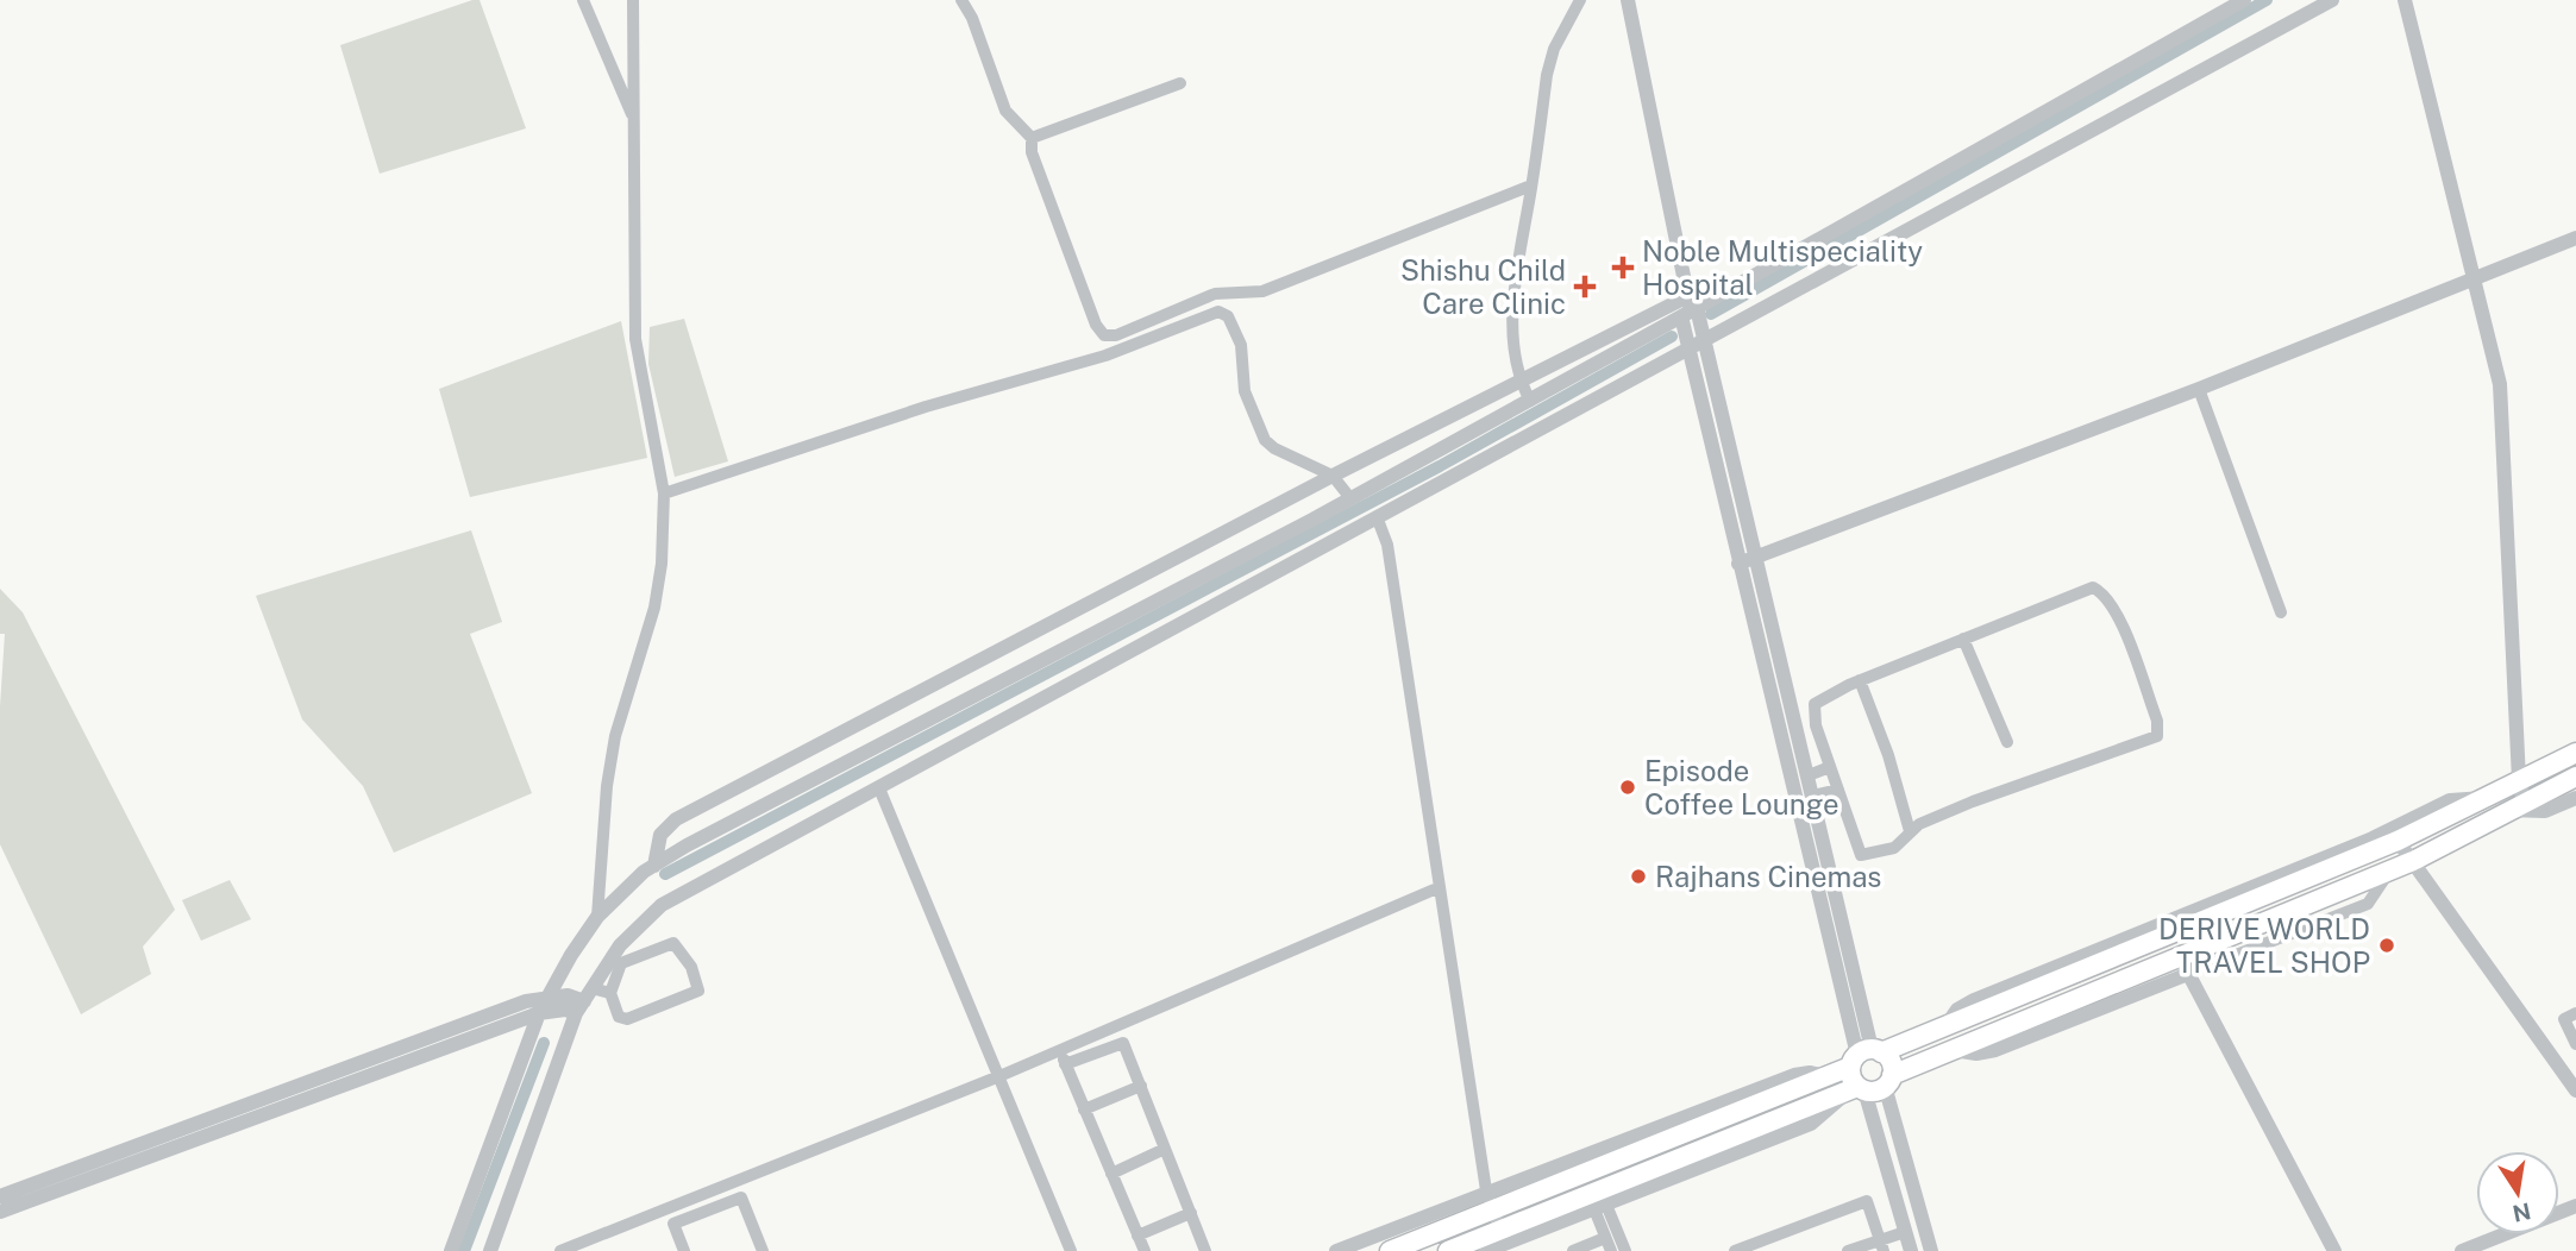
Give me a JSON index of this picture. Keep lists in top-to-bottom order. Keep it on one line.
{"places":{"health":["Noble Multispeciality Hospital","Shishu Child Care Clinic"],"other":["Episode Coffee Lounge","Rajhans Cinemas","DERIVE WORLD TRAVEL SHOP"]},"north":"bottom"}
